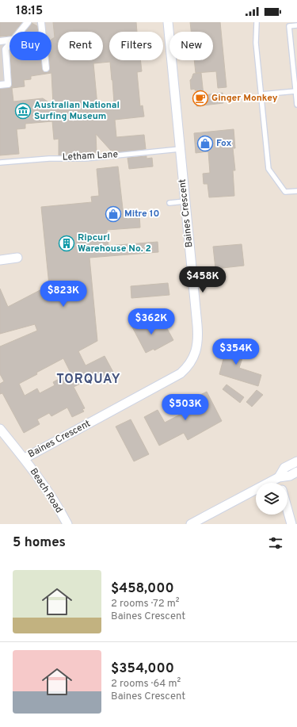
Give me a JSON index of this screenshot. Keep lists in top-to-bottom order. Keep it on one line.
{"streets":{"street":["Baines Crescent","Beach Road"],"lane":["Letham Lane"]},"crossings":[["Letham Lane","Baines Crescent"],["Baines Crescent","Beach Road"]],"districts":["TORQUAY"],"places":{"cafe":["Ginger Monkey"],"museum":["Australian National Surfing Museum"],"shop":["Fox","Mitre 10"],"building":["Ripcurl Warehouse No. 2"]},"page":{"status":"18:15","chip":["Buy","Rent","Filters","New"],"price":["$458K","$823K","$362K","$354K","$503K"],"heading":"5 homes","list":[{"name":"$458,000","note":"2 rooms · 72 m² · Baines Crescent"},{"name":"$354,000","note":"2 rooms · 64 m² · Baines Crescent"}]}}
